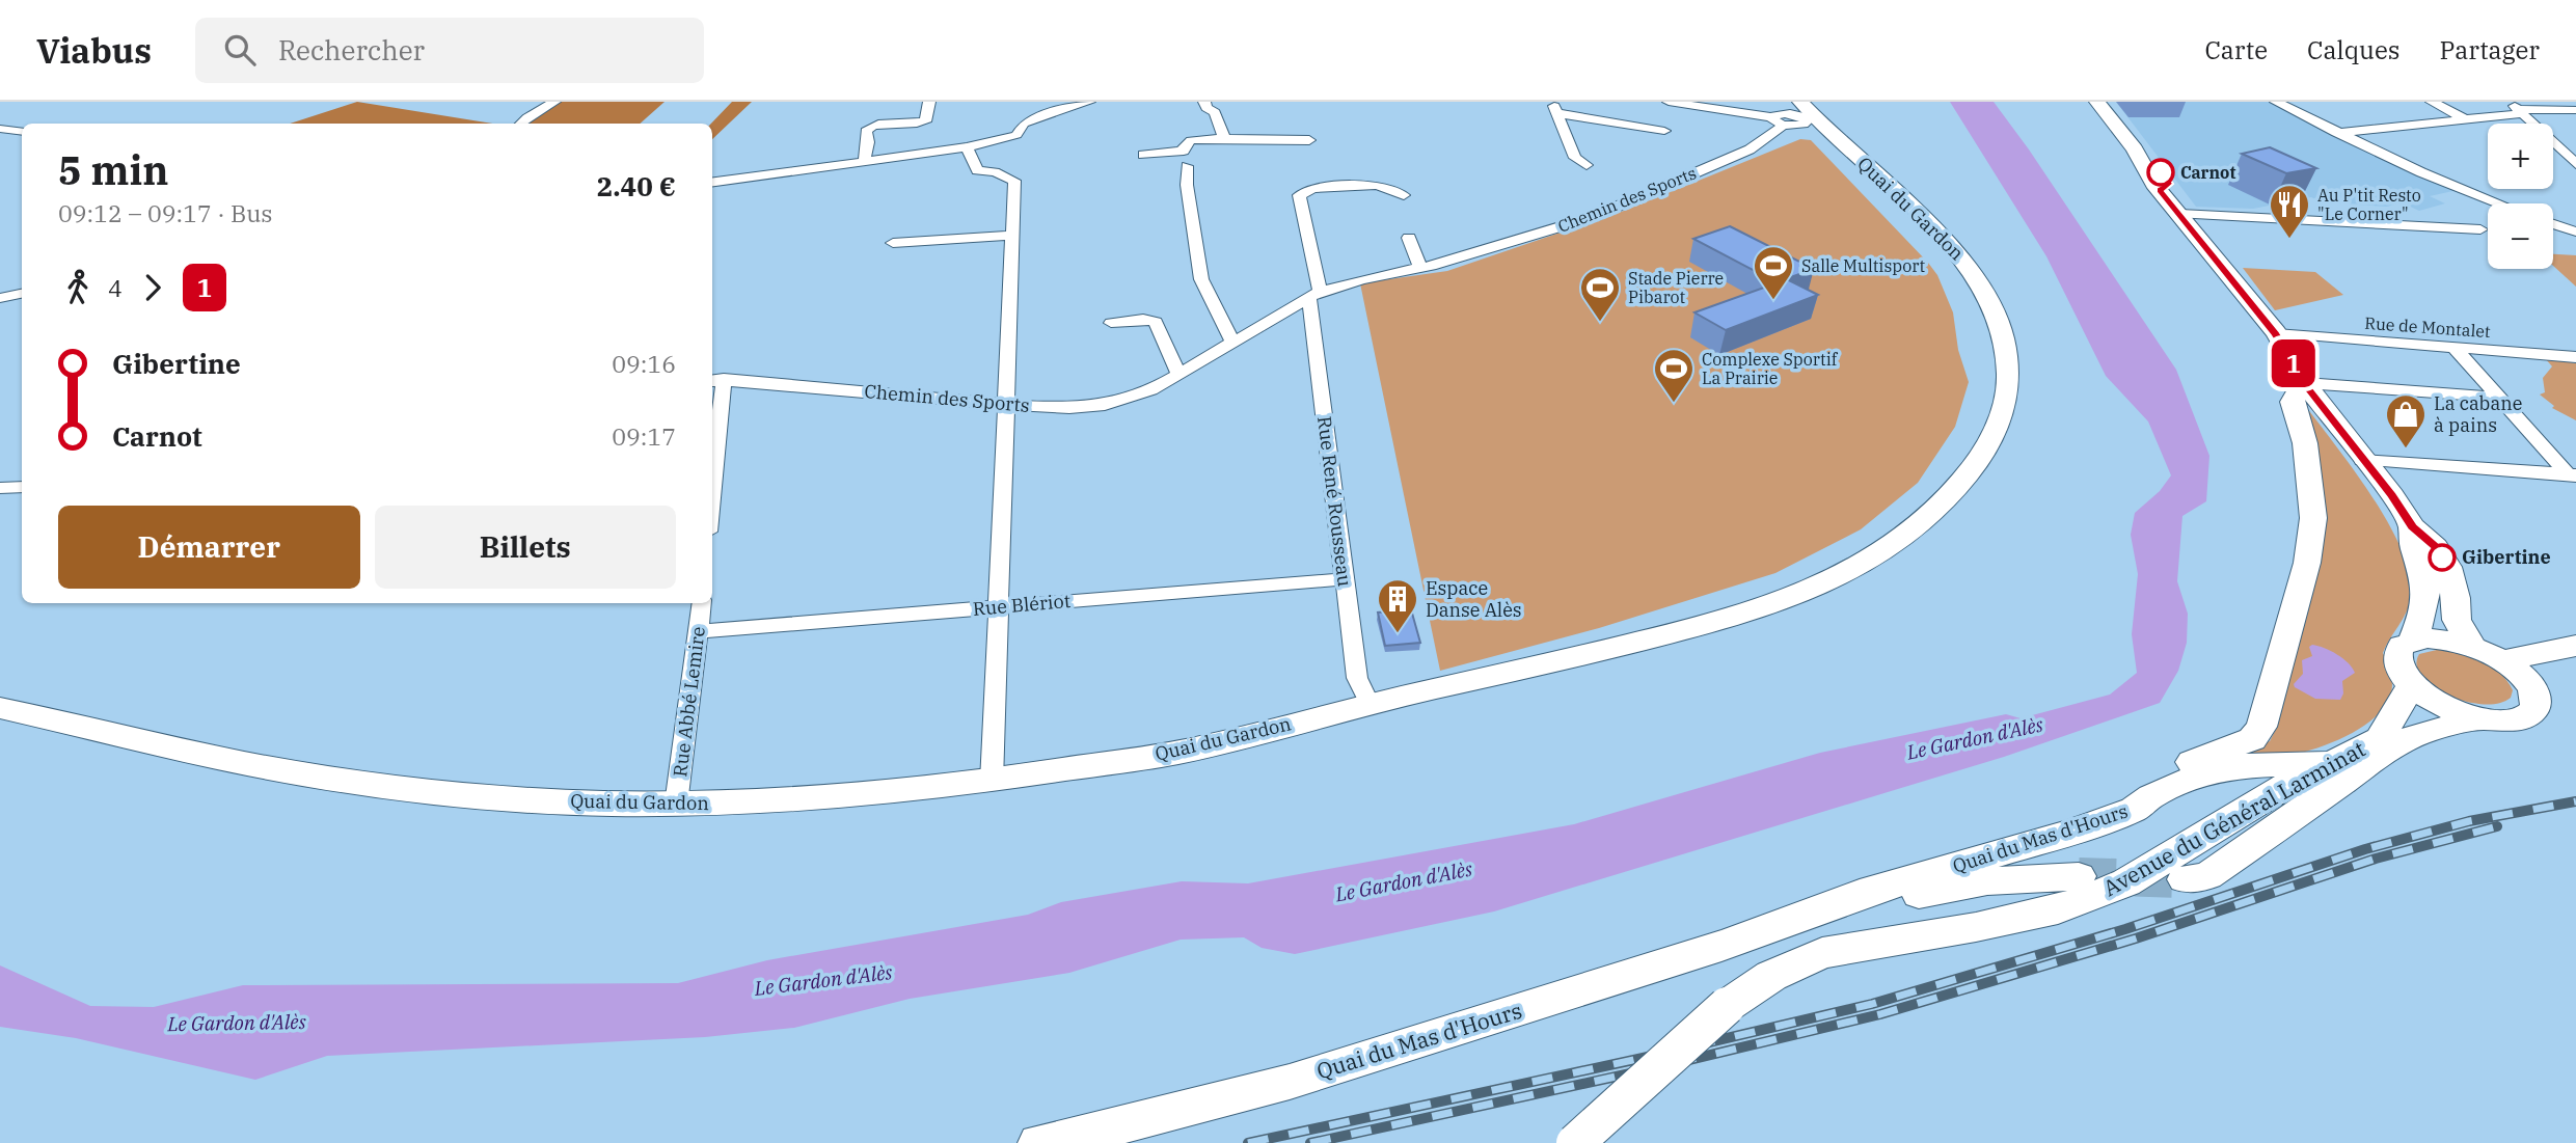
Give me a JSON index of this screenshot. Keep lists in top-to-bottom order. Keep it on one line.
{"streets":{"main road":["Quai du Gardon","Avenue du Général Larminat","Quai du Mas d'Hours"],"street":["Chemin des Sports","Rue de Montalet","Rue René Rousseau","Rue Blériot","Rue Abbé Lemire"]},"crossings":[["Chemin des Sports","Quai du Gardon"],["Chemin des Sports","Rue René Rousseau"],["Quai du Gardon","Rue René Rousseau"],["Quai du Gardon","Rue Abbé Lemire"],["Rue René Rousseau","Rue Blériot"],["Rue Blériot","Rue Abbé Lemire"],["Avenue du Général Larminat","Quai du Mas d'Hours"]],"water":["Le Gardon d'Alès"],"places":{"other":["Carnot","Gibertine"],"restaurant":["Au P'tit Resto \"Le Corner\""],"sports":["Salle Multisport","Stade Pierre Pibarot","Complexe Sportif La Prairie"],"shop":["La cabane à pains"],"building":["Espace Danse Alès"]},"lines":["bus line 1"],"page":{"header":"Viabus","search":"Rechercher","nav":["Carte","Calques","Partager"],"on_map":"1","map_buttons":["+","−"],"heading":["5 min","09:12 – 09:17 · Bus","2.40 €"],"legs":["4","1"],"list":[{"name":"Gibertine","value":"09:16"},{"name":"Carnot","value":"09:17"}],"buttons":["Démarrer","Billets"]}}
